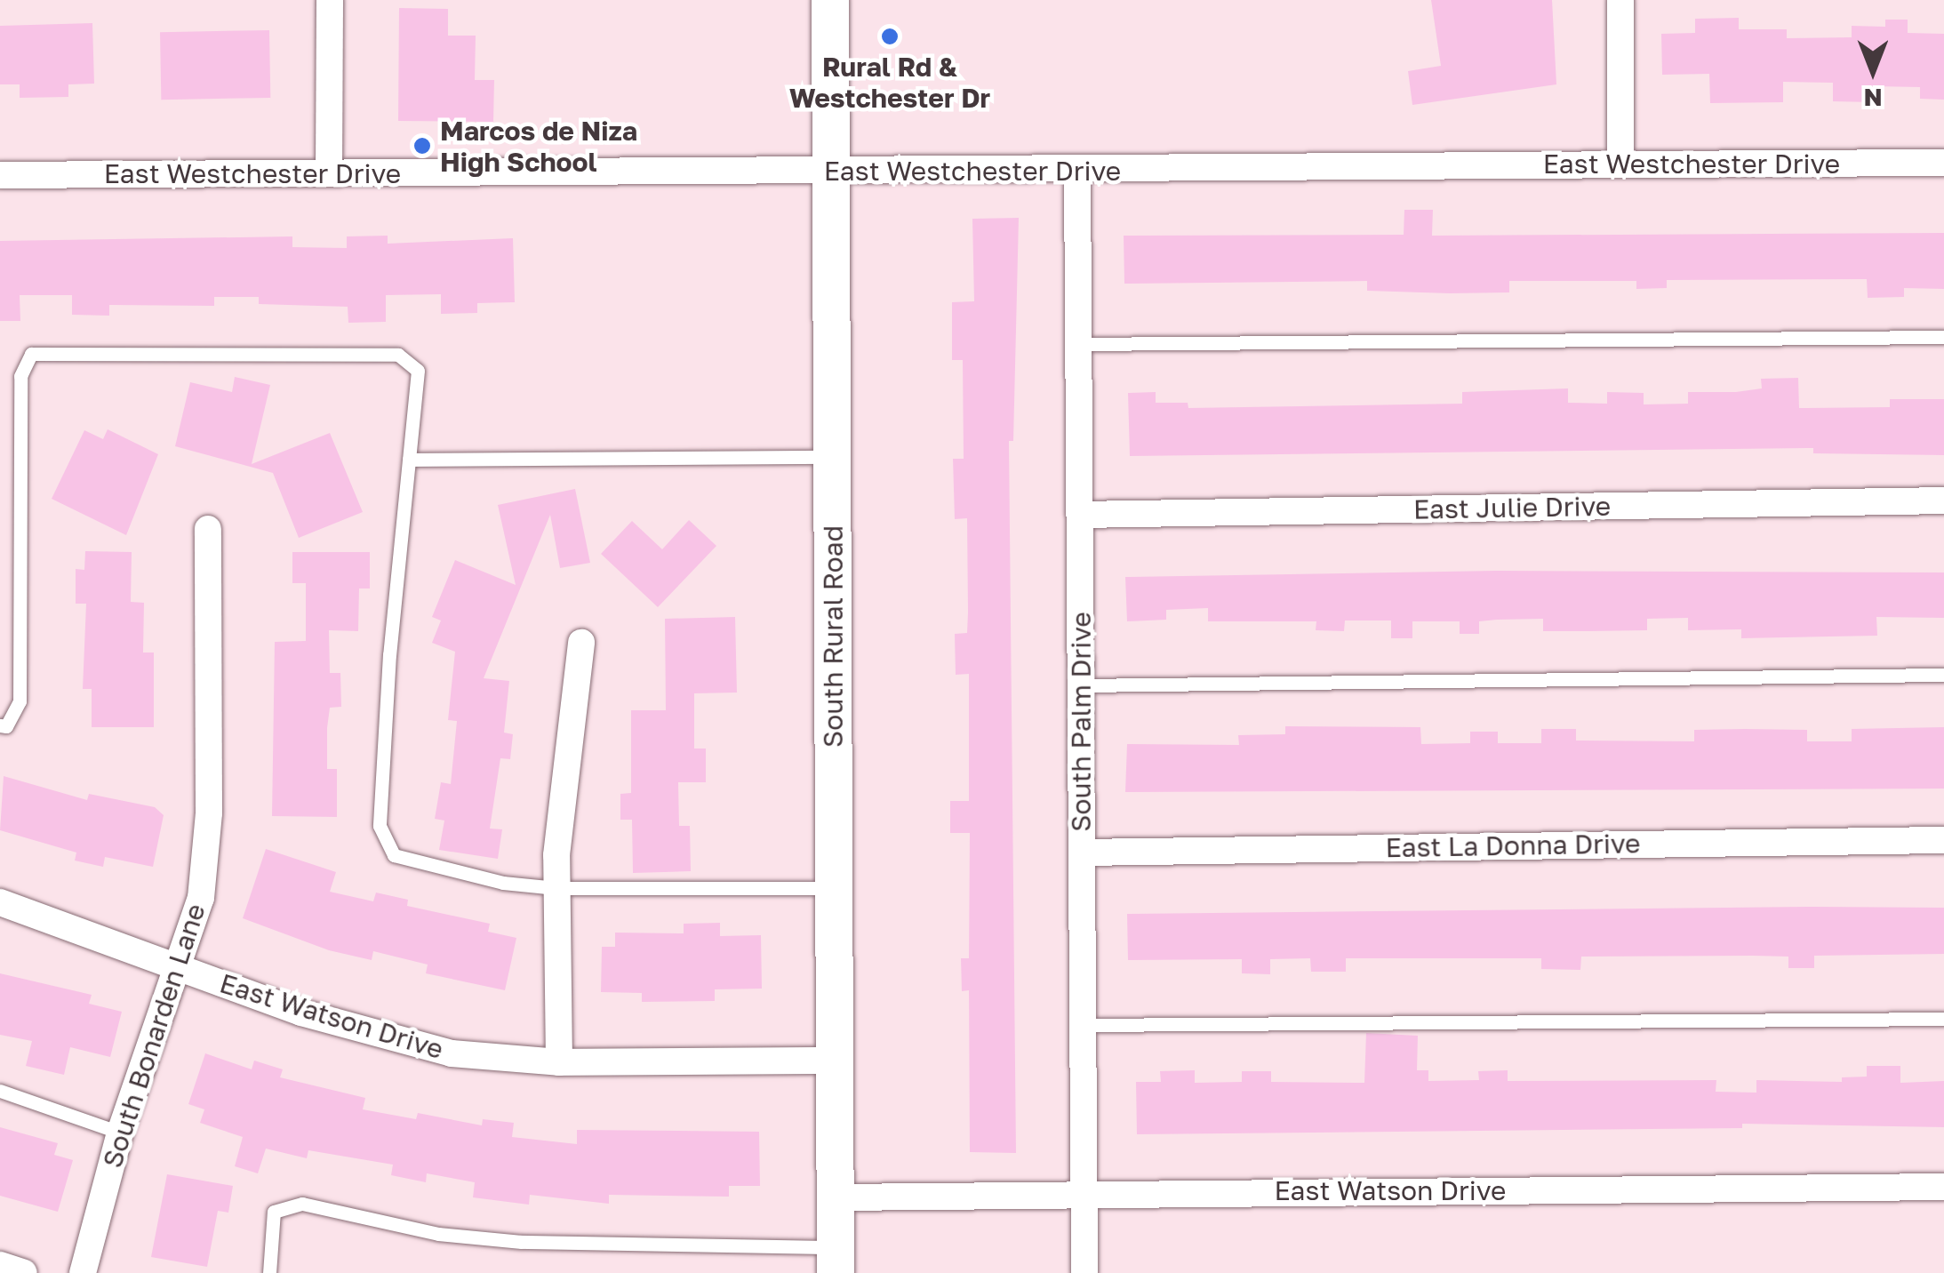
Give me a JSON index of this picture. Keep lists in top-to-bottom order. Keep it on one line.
{"streets":{"main road":["South Rural Road"],"street":["East Westchester Drive","East Julie Drive","South Palm Drive","East La Donna Drive","East Watson Drive","South Bonarden Lane"]},"crossings":[["East Westchester Drive","South Rural Road"],["East Westchester Drive","South Palm Drive"],["East Julie Drive","South Palm Drive"],["South Rural Road","East Watson Drive"],["South Palm Drive","East La Donna Drive"],["South Palm Drive","East Watson Drive"],["East Watson Drive","South Bonarden Lane"]],"places":["Rural Rd & Westchester Dr","Marcos de Niza High School"],"north":"bottom"}
